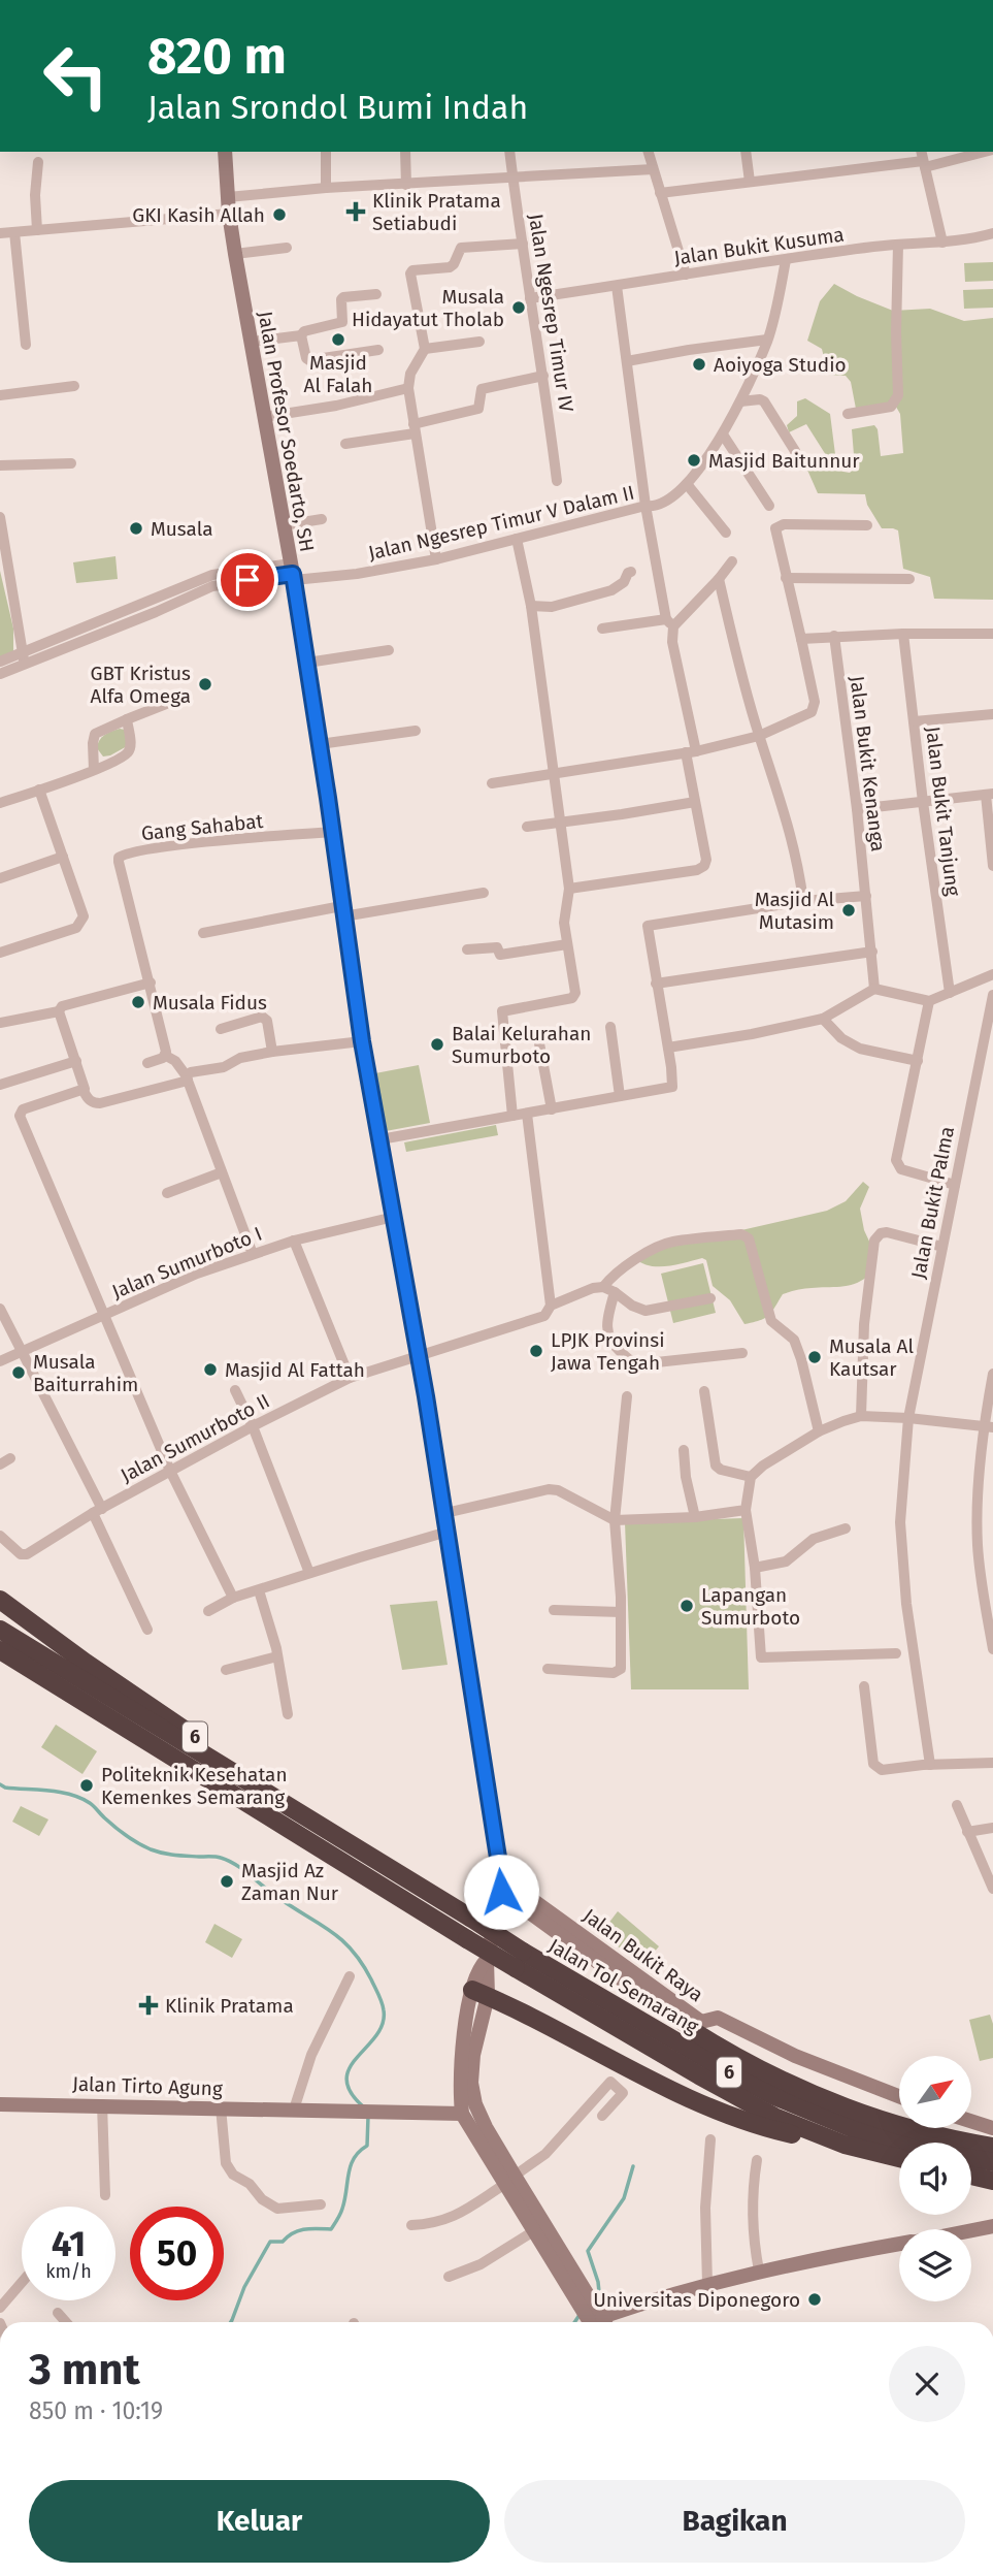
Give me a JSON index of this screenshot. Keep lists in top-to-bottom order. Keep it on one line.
{"streets":{"highway":["6","Jalan Tol Semarang"],"main road":["Jalan Profesor Soedarto, SH","Jalan Bukit Raya","Jalan Tirto Agung"],"street":["Jalan Bukit Kusuma","Jalan Ngesrep Timur IV","Jalan Ngesrep Timur V Dalam II","Jalan Bukit Kenanga","Jalan Bukit Tanjung","Gang Sahabat","Jalan Bukit Palma","Jalan Sumurboto I","Jalan Sumurboto II"]},"crossings":[["Jalan Bukit Kusuma","Jalan Ngesrep Timur IV"],["Jalan Profesor Soedarto, SH","Jalan Ngesrep Timur V Dalam II"],["Jalan Profesor Soedarto, SH","Gang Sahabat"],["Jalan Profesor Soedarto, SH","Jalan Sumurboto I"],["Jalan Profesor Soedarto, SH","Jalan Sumurboto II"],["Jalan Profesor Soedarto, SH","Jalan Bukit Raya"],["6","Jalan Tol Semarang"]],"places":{"health":["Klinik Pratama Setiabudi","Klinik Pratama"],"other":["GKI Kasih Allah","Musala Hidayatut Tholab","Masjid Al Falah","Aoiyoga Studio","Masjid Baitunnur","Musala","GBT Kristus Alfa Omega","Masjid Al Mutasim","Musala Fidus","Balai Kelurahan Sumurboto","LPJK Provinsi Jawa Tengah","Musala Al Kautsar","Masjid Al Fattah","Musala Baiturrahim","Lapangan Sumurboto","Politeknik Kesehatan Kemenkes Semarang","Masjid Az Zaman Nur","Universitas Diponegoro"]},"north":"top right","page":{"turn":["820 m","Jalan Srondol Bumi Indah"],"speed":"41 km/h","limit":"50","heading":["3 mnt","850 m · 10:19"],"buttons":["Keluar","Bagikan"]}}
